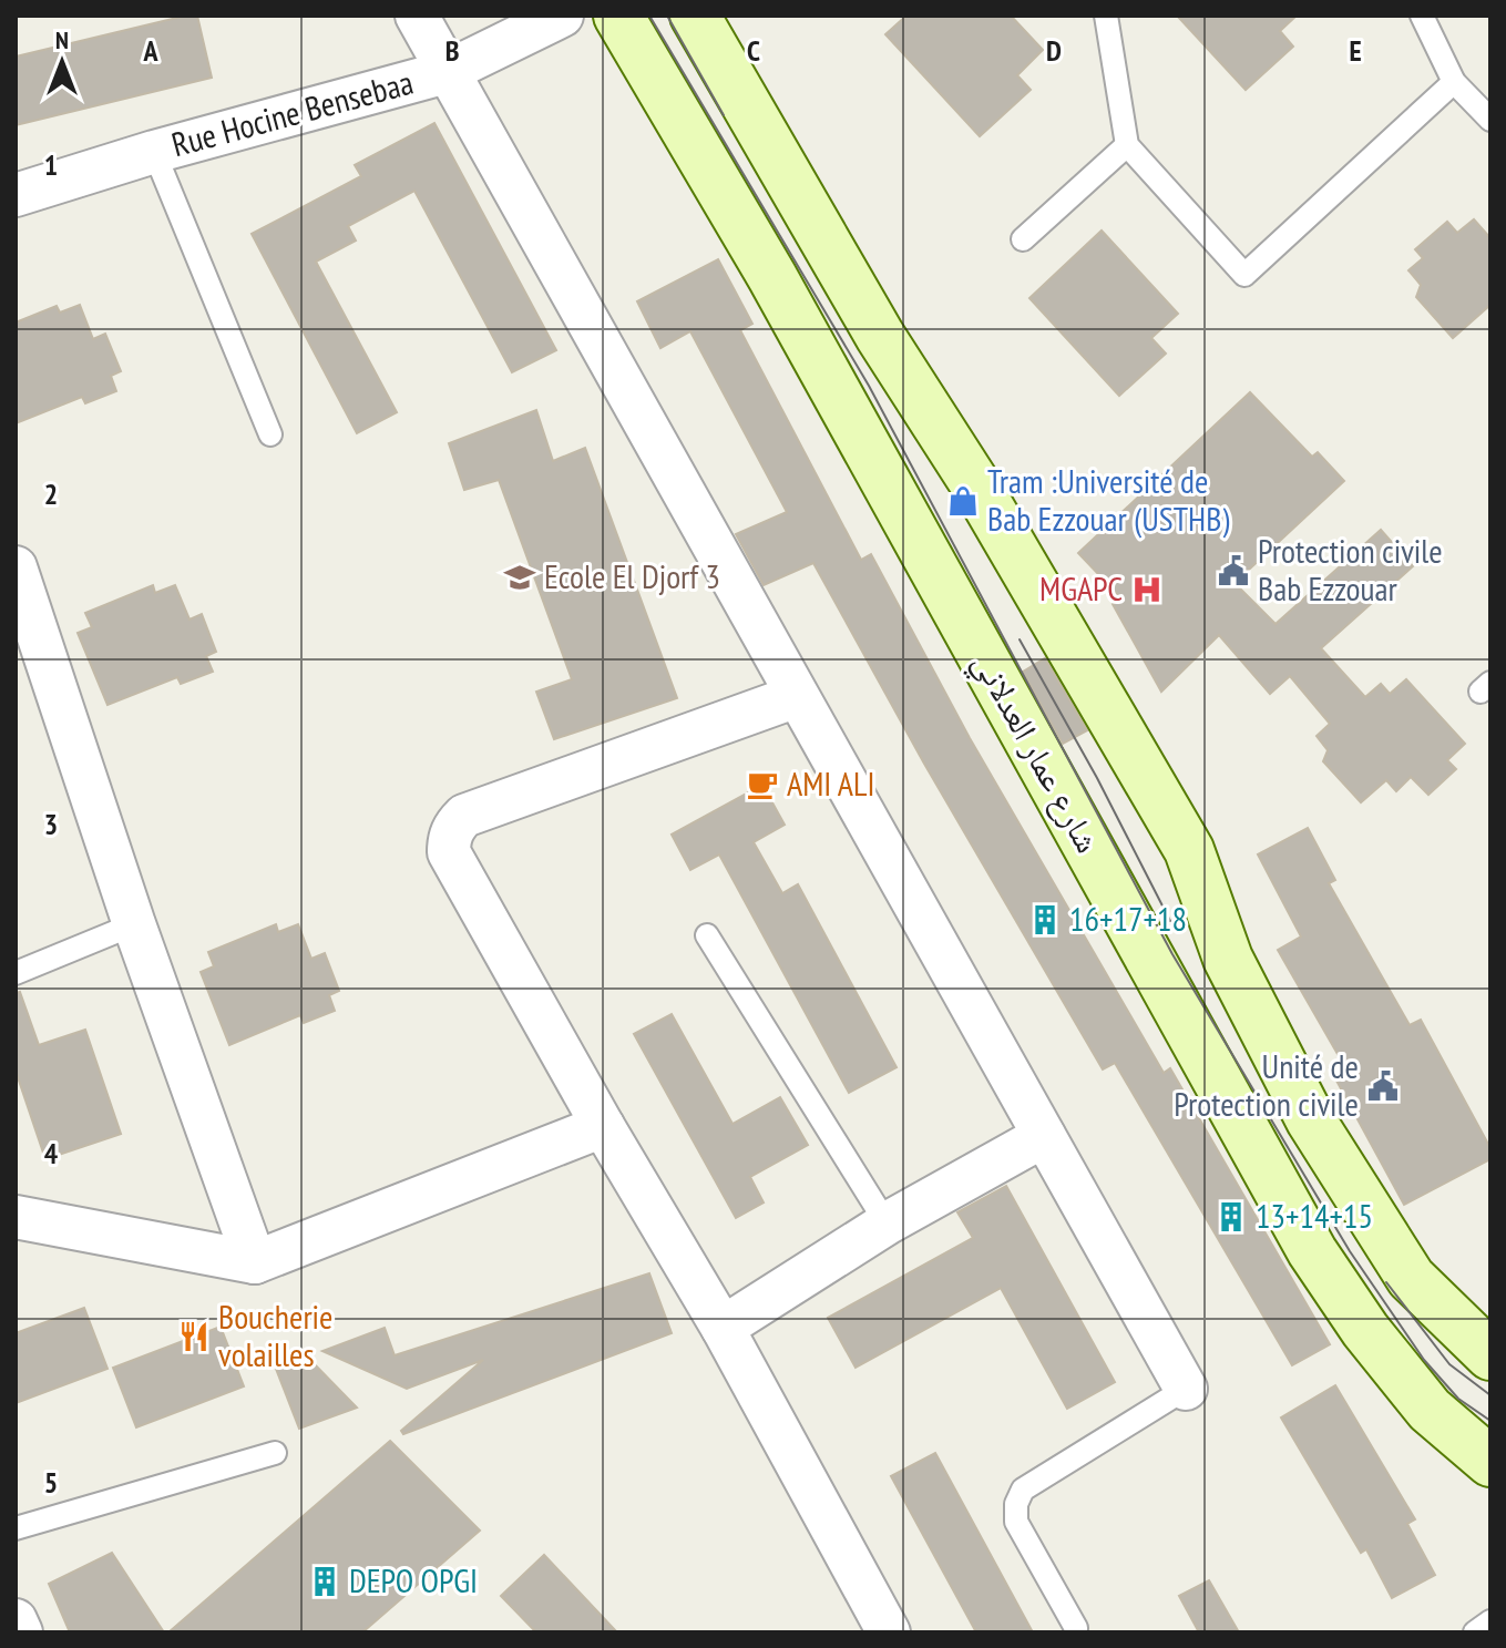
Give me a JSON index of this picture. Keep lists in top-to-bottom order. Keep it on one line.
{"streets":{"main road":["شارع عمار العدلاني"],"street":["Rue Hocine Bensebaa"]},"places":{"shop":["Tram :Université de Bab Ezzouar (USTHB)"],"public building":["Protection civile Bab Ezzouar","Unité de Protection civile"],"school or university":["Ecole El Djorf 3"],"hospital":["MGAPC"],"cafe":["AMI ALI"],"building":["16+17+18","13+14+15","DEPO OPGI"],"restaurant":["Boucherie volailles"]},"north":"top","grid":{"columns":["A","B","C","D","E"],"rows":["1","2","3","4","5"]}}
